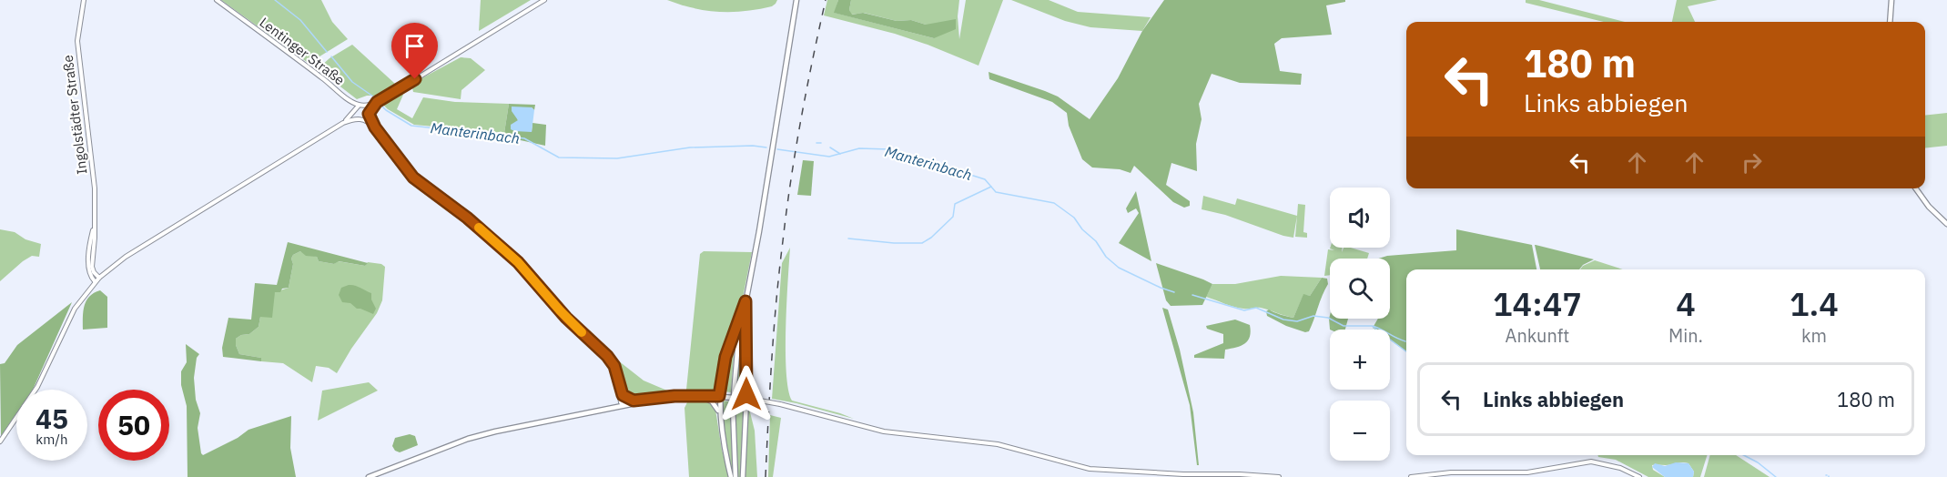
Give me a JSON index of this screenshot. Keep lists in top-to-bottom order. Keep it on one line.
{"streets":{"street":["Lentinger Straße","Ingolstädter Straße"]},"water":["Manterinbach"],"page":{"turn":["180 m","Links abbiegen"],"map_buttons":["+","−"],"eta":["14:47","Ankunft","4","Min.","1.4","km"],"list":[{"name":"Links abbiegen","value":"180 m"}],"speed":"45 km/h","limit":"50"}}
